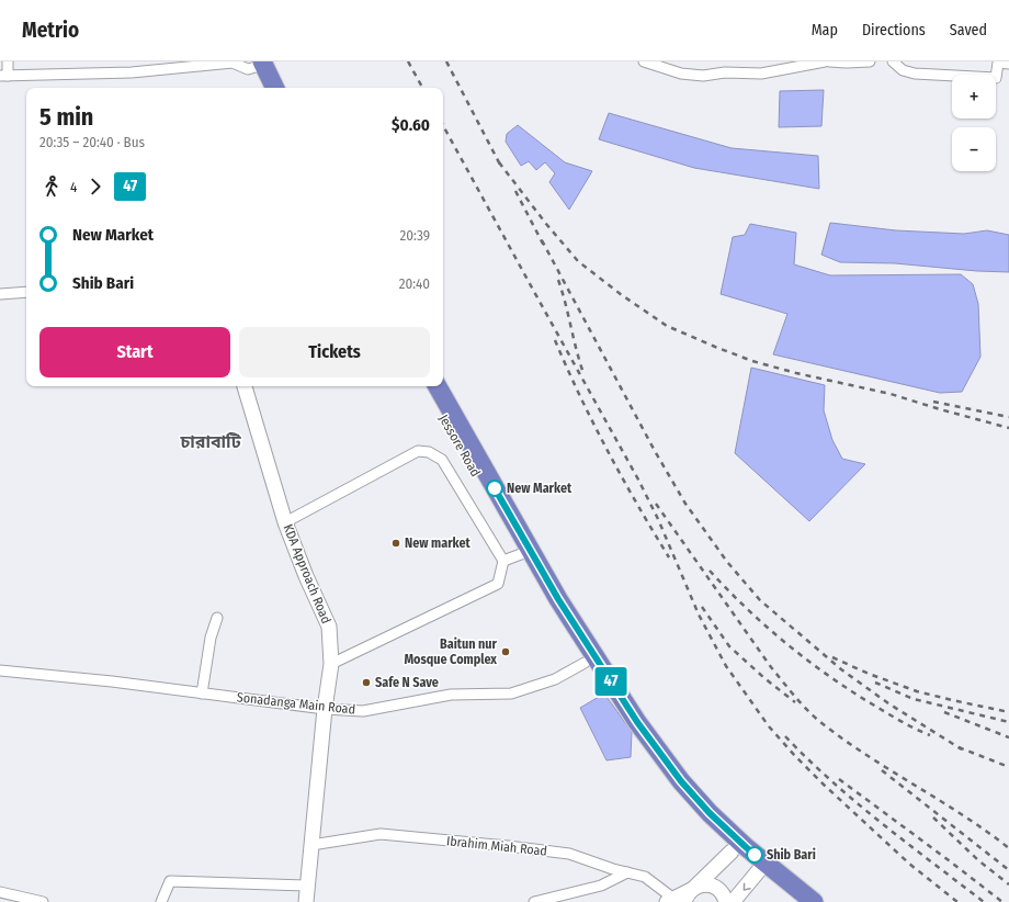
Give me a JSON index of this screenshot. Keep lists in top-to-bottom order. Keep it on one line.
{"streets":{"highway":["Jessore Road"],"street":["KDA Approach Road","Sonadanga Main Road","Ibrahim Miah Road"]},"crossings":[["Jessore Road","Sonadanga Main Road"],["KDA Approach Road","Sonadanga Main Road"],["KDA Approach Road","Ibrahim Miah Road"]],"districts":["চারাবাটি"],"places":["New Market","New market","Baitun nur Mosque Complex","Safe N Save","Shib Bari"],"lines":["bus line 47"],"page":{"header":"Metrio","nav":["Map","Directions","Saved"],"on_map":"47","map_buttons":["+","−"],"heading":["5 min","20:35 – 20:40 · Bus","$0.60"],"legs":["4","47"],"list":[{"name":"New Market","value":"20:39"},{"name":"Shib Bari","value":"20:40"}],"buttons":["Start","Tickets"]}}
